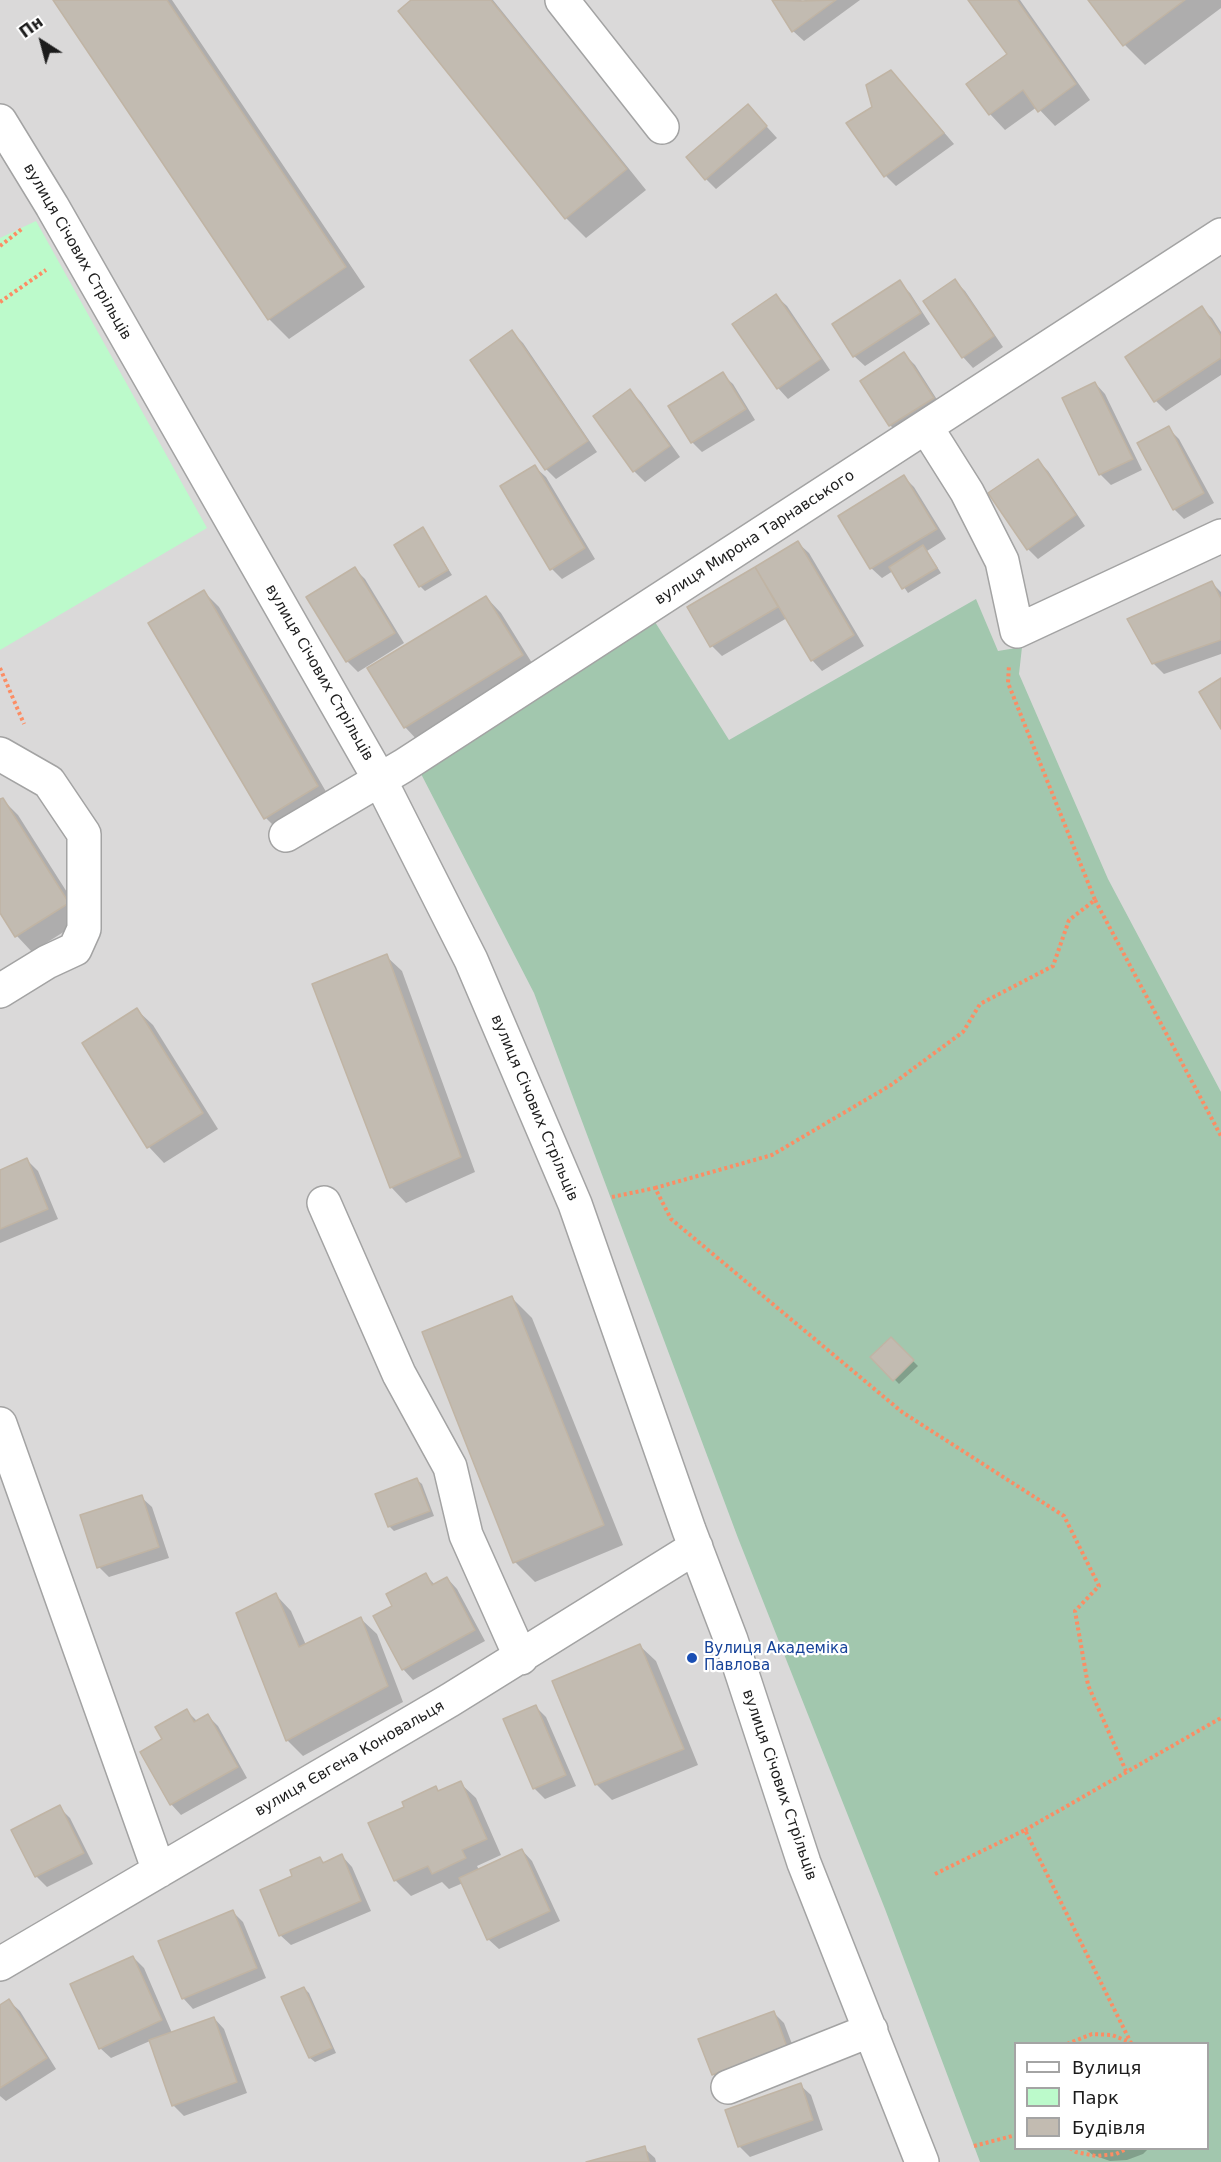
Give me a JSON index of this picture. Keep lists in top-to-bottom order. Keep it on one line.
{"streets":{"street":["вулиця Січових Стрільців","вулиця Мирона Тарнавського","вулиця Євгена Коновальця"]},"crossings":[["вулиця Січових Стрільців","вулиця Мирона Тарнавського"],["вулиця Січових Стрільців","вулиця Євгена Коновальця"]],"places":["Вулиця Академіка Павлова"],"legend":["Вулиця","Парк","Будівля"],"north":"top left"}
